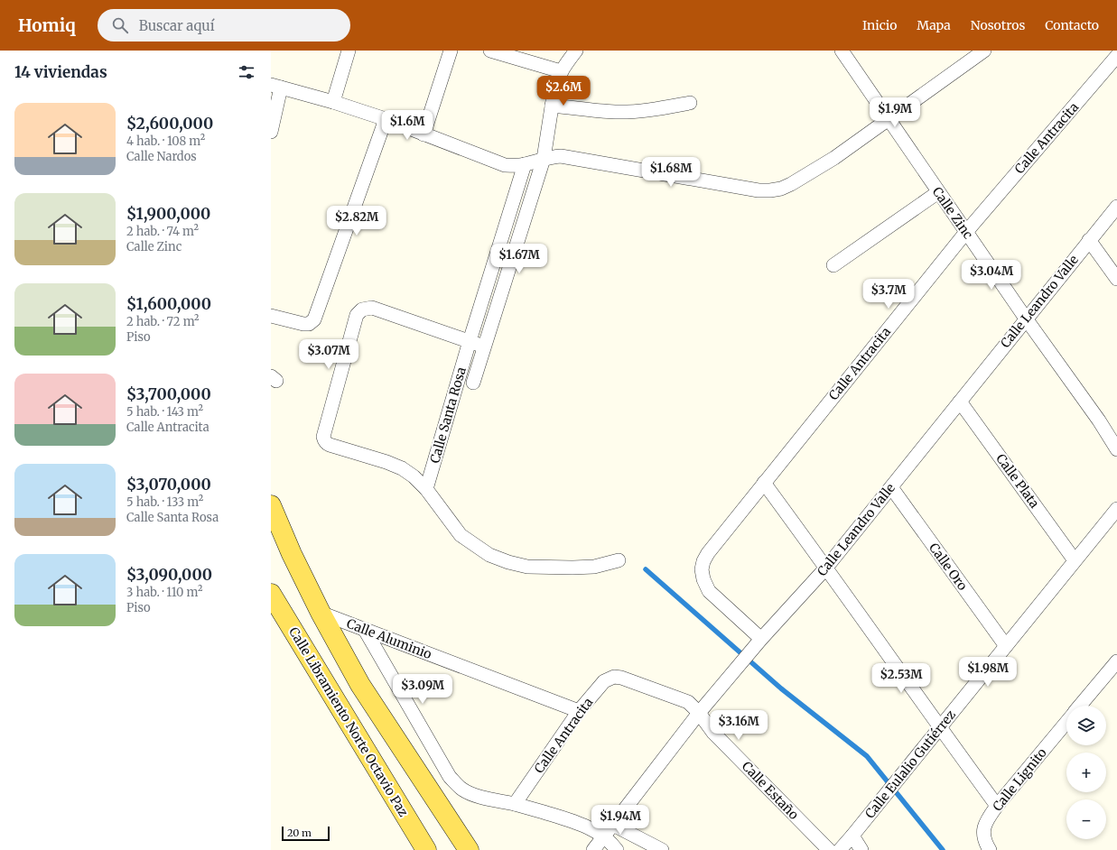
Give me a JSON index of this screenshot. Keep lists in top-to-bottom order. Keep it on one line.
{"streets":{"main road":["Calle Libramiento Norte Octavio Paz"],"street":["Calle Antracita","Calle Zinc","Calle Leandro Valle","Calle Santa Rosa","Calle Plata","Calle Oro","Calle Aluminio","Calle Eulalio Gutiérrez","Calle Lignito","Calle Estaño"]},"crossings":[["Calle Antracita","Calle Zinc"],["Calle Antracita","Calle Leandro Valle"],["Calle Antracita","Calle Aluminio"],["Calle Antracita","Calle Estaño"],["Calle Zinc","Calle Leandro Valle"],["Calle Leandro Valle","Calle Plata"],["Calle Leandro Valle","Calle Oro"],["Calle Leandro Valle","Calle Estaño"],["Calle Plata","Calle Eulalio Gutiérrez"],["Calle Oro","Calle Eulalio Gutiérrez"]],"scale_bar":"20 m","page":{"header":"Homiq","search":"Buscar aquí","nav":["Inicio","Mapa","Nosotros","Contacto"],"heading":"14 viviendas","price":["$2.6M","$1.9M","$1.6M","$1.68M","$2.82M","$1.67M","$3.04M","$3.7M","$3.07M","$1.98M","$2.53M","$3.09M","$3.16M","$1.94M"],"list":[{"name":"$2,600,000","note":"4 hab. · 108 m² · Calle Nardos"},{"name":"$1,900,000","note":"2 hab. · 74 m² · Calle Zinc"},{"name":"$1,600,000","note":"2 hab. · 72 m² · Piso"},{"name":"$3,700,000","note":"5 hab. · 143 m² · Calle Antracita"},{"name":"$3,070,000","note":"5 hab. · 133 m² · Calle Santa Rosa"},{"name":"$3,090,000","note":"3 hab. · 110 m² · Piso"}],"map_buttons":["+","−"],"scale":"20 m"}}
